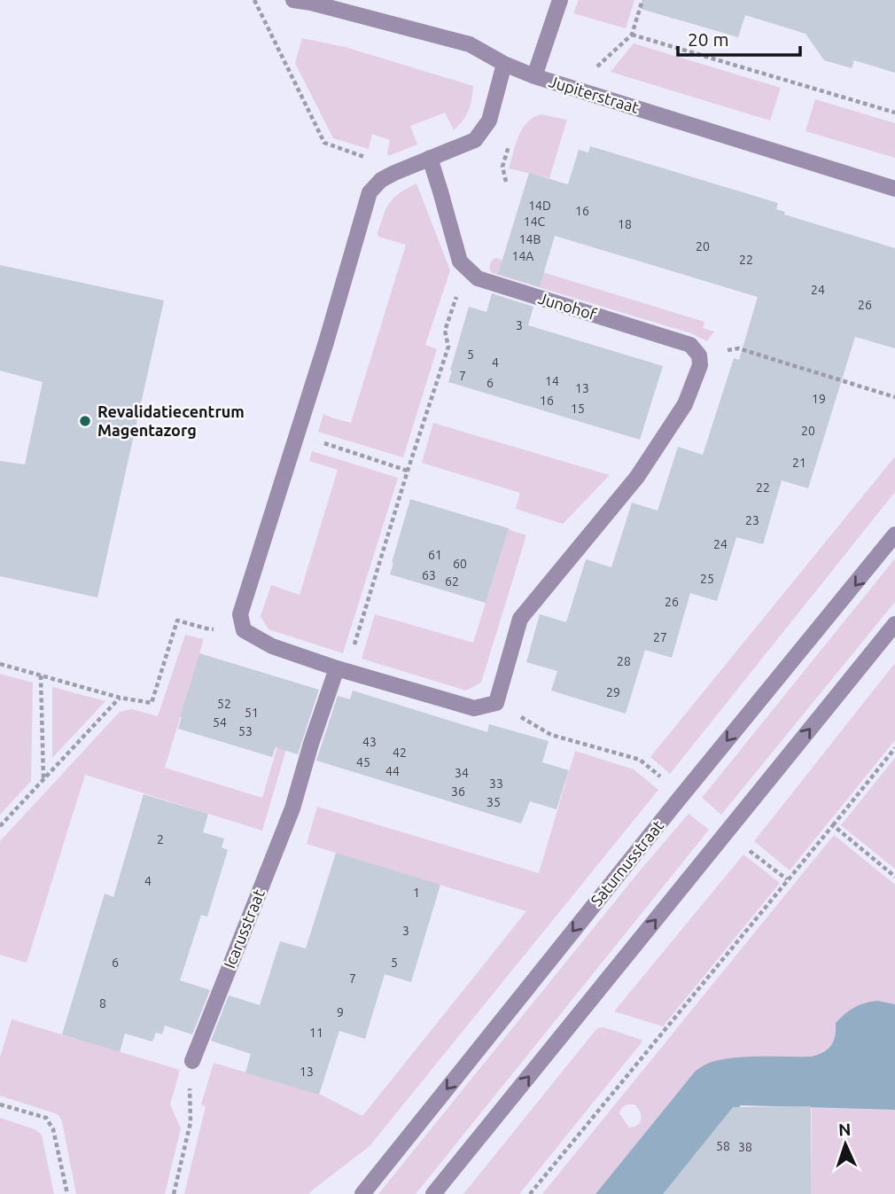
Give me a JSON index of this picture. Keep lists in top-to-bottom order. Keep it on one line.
{"streets":{"street":["Jupiterstraat","Junohof","Saturnusstraat","Icarusstraat"]},"places":["Revalidatiecentrum Magentazorg"],"house_numbers":["14D","16","14C","18","14B","20","14A","22","24","26","3","5","4","7","14","6","13","19","16","15","20","21","22","23","24","61","60","63","25","62","26","27","28","29","52","51","54","53","43","42","45","44","34","33","36","35","2","4","1","3","6","5","7","8","9","11","13","58","38"],"scale_bar":"20 m","north":"top"}
